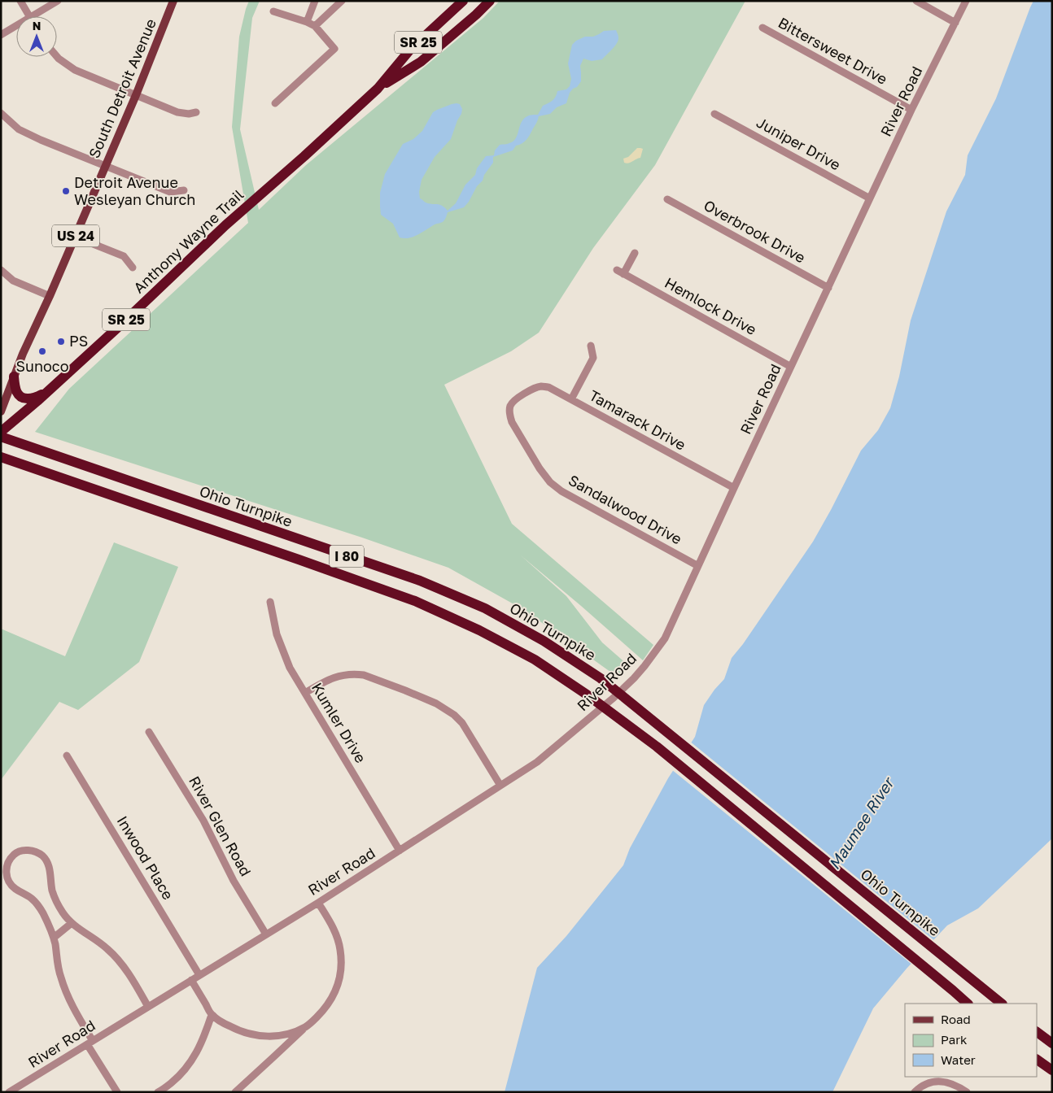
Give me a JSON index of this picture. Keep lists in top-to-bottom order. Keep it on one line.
{"streets":{"highway":["SR 25","Anthony Wayne Trail","Ohio Turnpike","I 80"],"main road":["South Detroit Avenue","US 24"],"street":["Bittersweet Drive","River Road","Juniper Drive","Overbrook Drive","Hemlock Drive","Tamarack Drive","Sandalwood Drive","Kumler Drive","River Glen Road","Inwood Place"]},"crossings":[["Bittersweet Drive","River Road"],["River Road","Juniper Drive"],["River Road","Overbrook Drive"],["River Road","Hemlock Drive"],["River Road","Tamarack Drive"],["River Road","Sandalwood Drive"],["River Road","Kumler Drive"],["River Road","River Glen Road"],["River Road","Inwood Place"],["Tamarack Drive","Sandalwood Drive"]],"water":["Maumee River"],"places":["Detroit Avenue Wesleyan Church","PS","Sunoco"],"legend":["Road","Park","Water"],"north":"top"}
